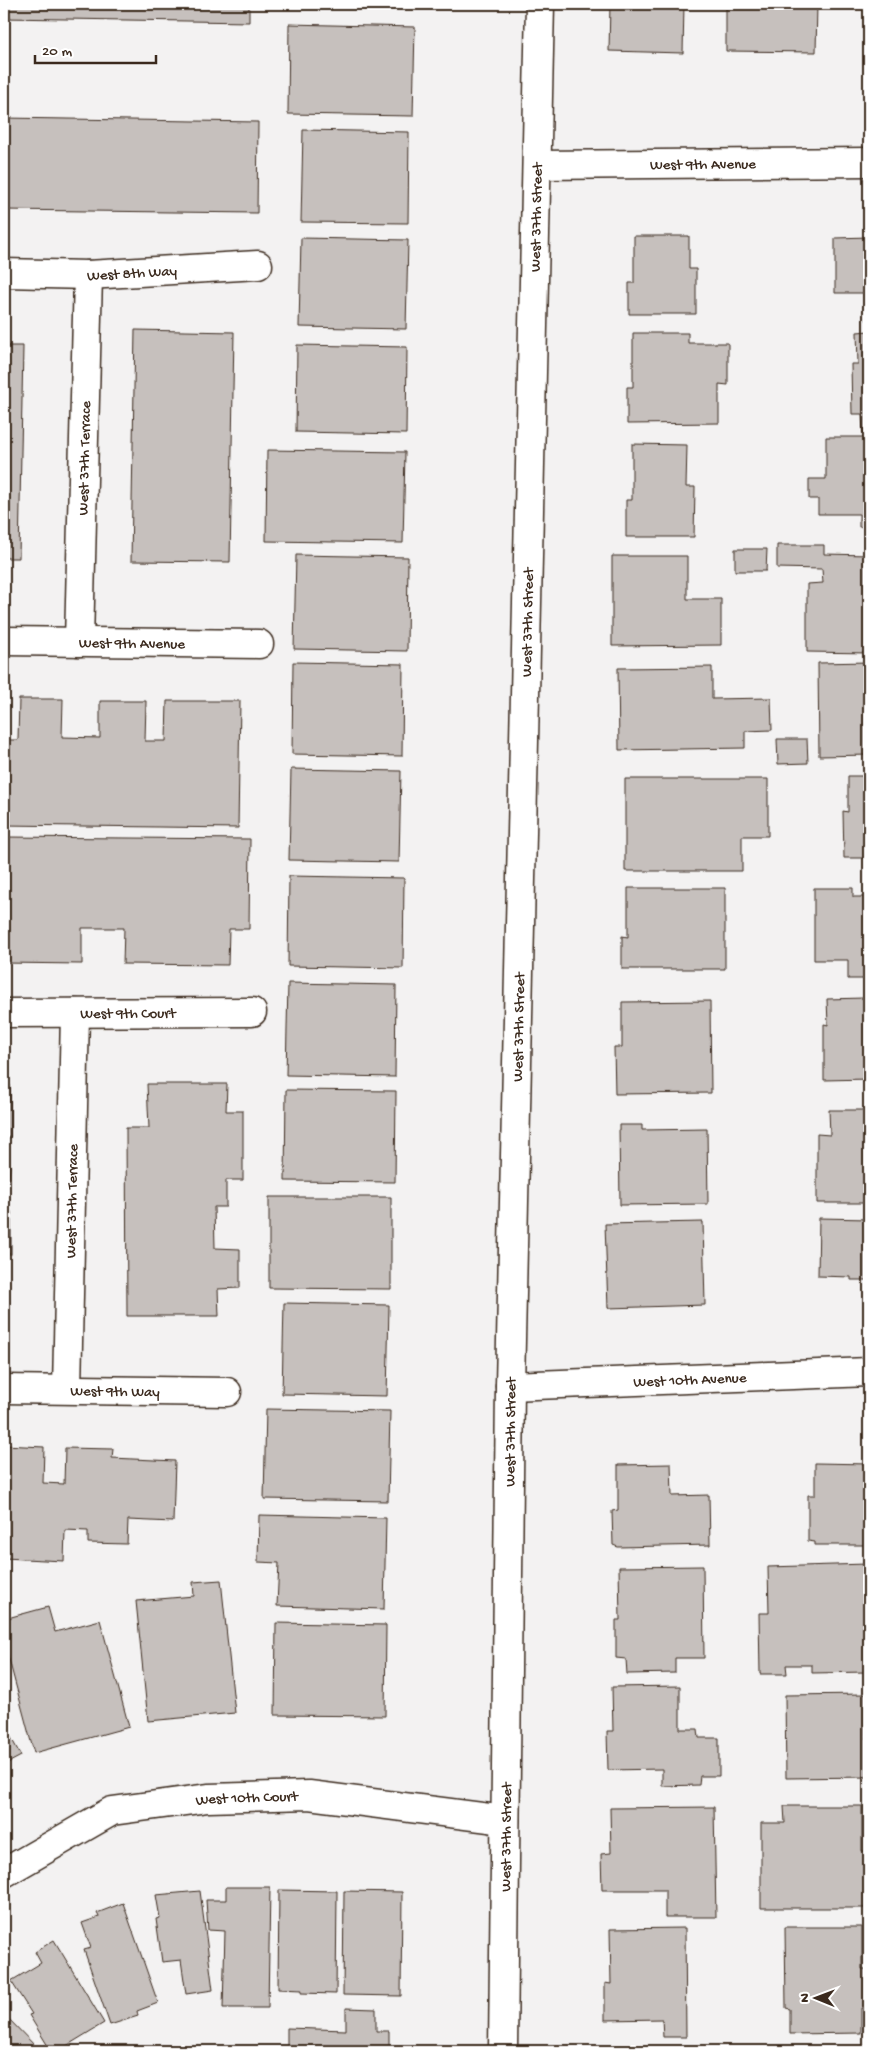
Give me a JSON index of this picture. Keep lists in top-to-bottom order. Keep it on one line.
{"streets":{"street":["West 9th Avenue","West 37th Street","West 8th Way","West 37th Terrace","West 9th Court","West 10th Avenue","West 9th Way","West 10th Court"]},"crossings":[["West 9th Avenue","West 37th Street"],["West 9th Avenue","West 37th Terrace"],["West 37th Street","West 10th Avenue"],["West 37th Street","West 10th Court"],["West 8th Way","West 37th Terrace"],["West 37th Terrace","West 9th Court"],["West 37th Terrace","West 9th Way"]],"scale_bar":"20 m","north":"left"}
